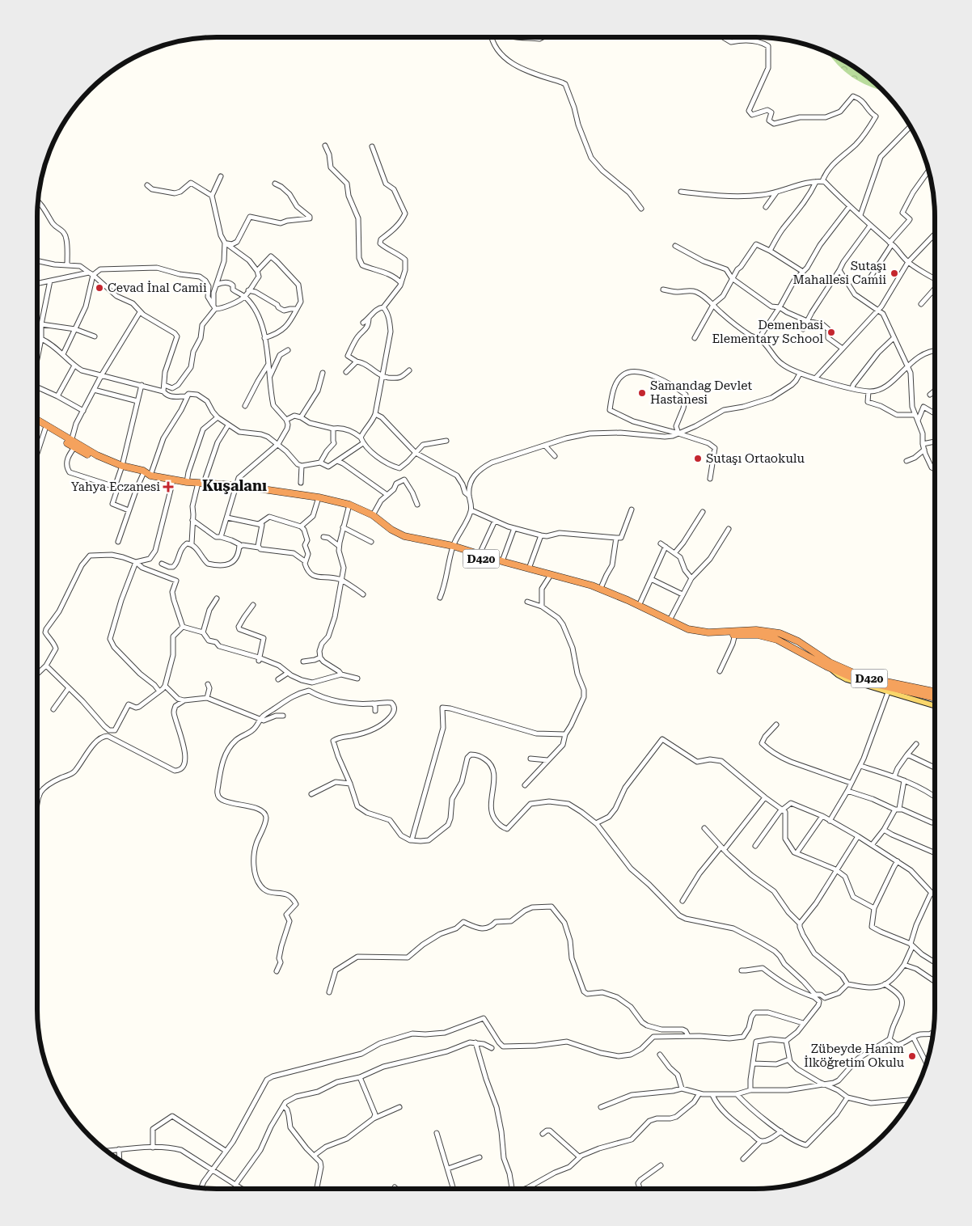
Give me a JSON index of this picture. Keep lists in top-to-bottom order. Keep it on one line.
{"streets":{"highway":["D420"]},"districts":["Kuşalanı"],"places":{"other":["Sutaşı Mahallesi Camii","Cevad İnal Camii","Demenbasi Elementary School","Samandag Devlet Hastanesi","Sutaşı Ortaokulu","Zübeyde Hanım İlköğretim Okulu"],"health":["Yahya Eczanesi"]}}
